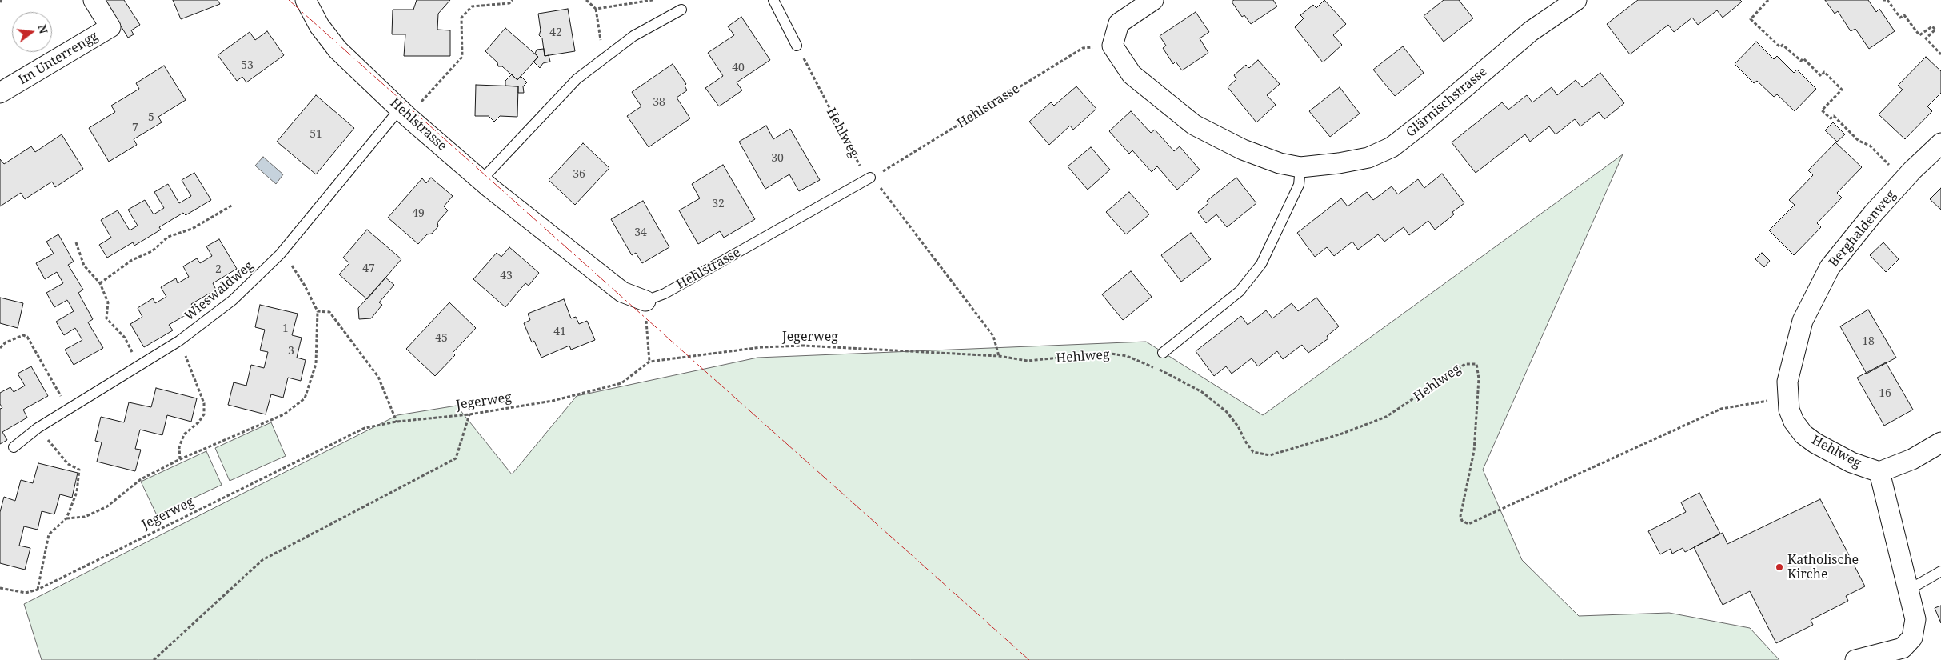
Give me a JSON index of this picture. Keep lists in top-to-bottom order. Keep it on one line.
{"streets":{"street":["Im Unterrengg","Glärnischstrasse","Hehlstrasse","Hehlweg","Berghaldenweg"],"lane":["Wieswaldweg"],"path":["Jegerweg"]},"crossings":[["Glärnischstrasse","Hehlstrasse"],["Hehlstrasse","Hehlweg"],["Hehlstrasse","Wieswaldweg"],["Hehlweg","Berghaldenweg"],["Hehlweg","Jegerweg"]],"places":["Katholische Kirche"],"house_numbers":["42","53","40","38","5","7","51","30","36","32","49","34","47","2","43","1","41","45","18","3","16"],"north":"right"}
